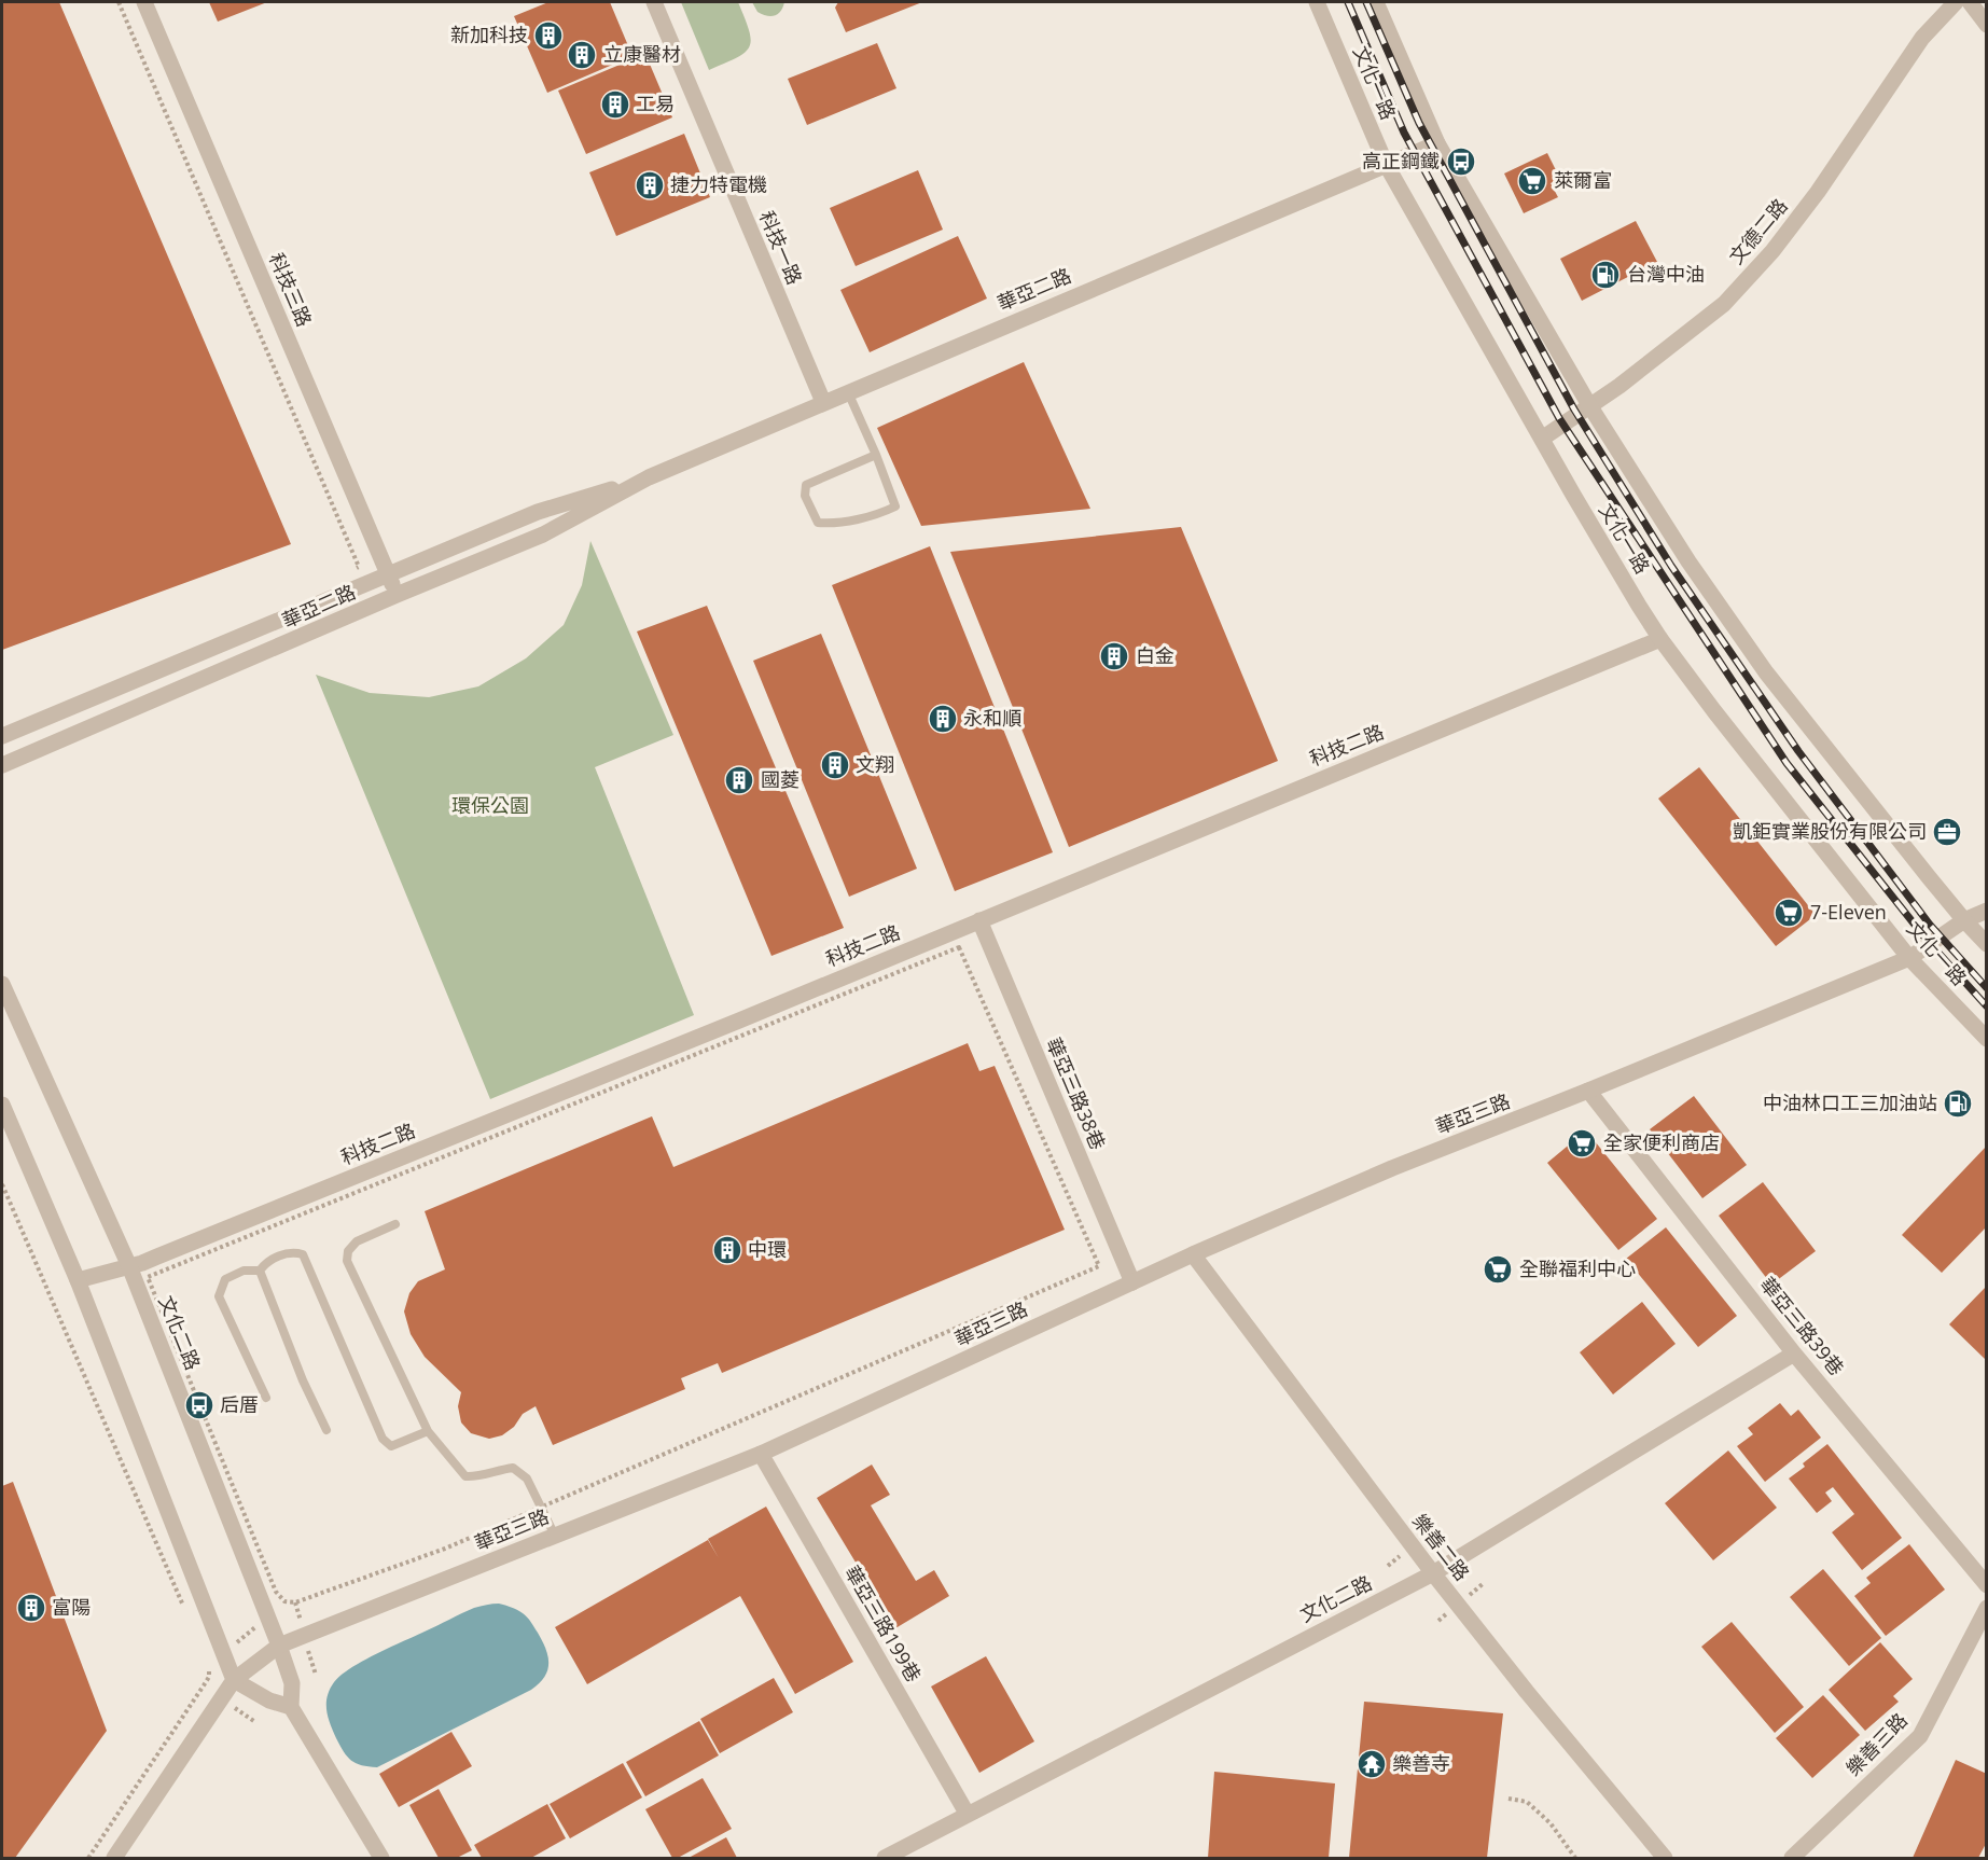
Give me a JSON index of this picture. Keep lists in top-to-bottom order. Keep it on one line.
{"streets":{"street":["文化一路","文德二路","科技一路","科技三路","華亞二路","科技二路","華亞三路38巷","華亞三路","華亞三路39巷","文化二路","樂善二路","華亞三路199巷","樂善三路"]},"crossings":[["文化一路","文德二路"],["文化一路","華亞二路"],["文化一路","科技二路"],["文化一路","華亞三路"],["科技一路","華亞二路"],["科技三路","華亞二路"],["科技二路","華亞三路38巷"],["科技二路","文化二路"],["華亞三路38巷","華亞三路"],["華亞三路","華亞三路39巷"],["華亞三路","文化二路"],["華亞三路","樂善二路"],["華亞三路","華亞三路199巷"],["華亞三路39巷","文化二路"],["文化二路","樂善二路"],["文化二路","華亞三路199巷"]],"parks":["環保公園"],"places":{"building":["新加科技","立康醫材","工易","捷力特電機","白金","永和順","文翔","國菱","中環","富陽"],"bus stop":["高正鋼鐵","后厝"],"supermarket":["萊爾富","7-Eleven","全家便利商店","全聯福利中心"],"fuel station":["台灣中油","中油林口工三加油站"],"office":["凱鉅實業股份有限公司"],"temple":["樂善寺"]}}
